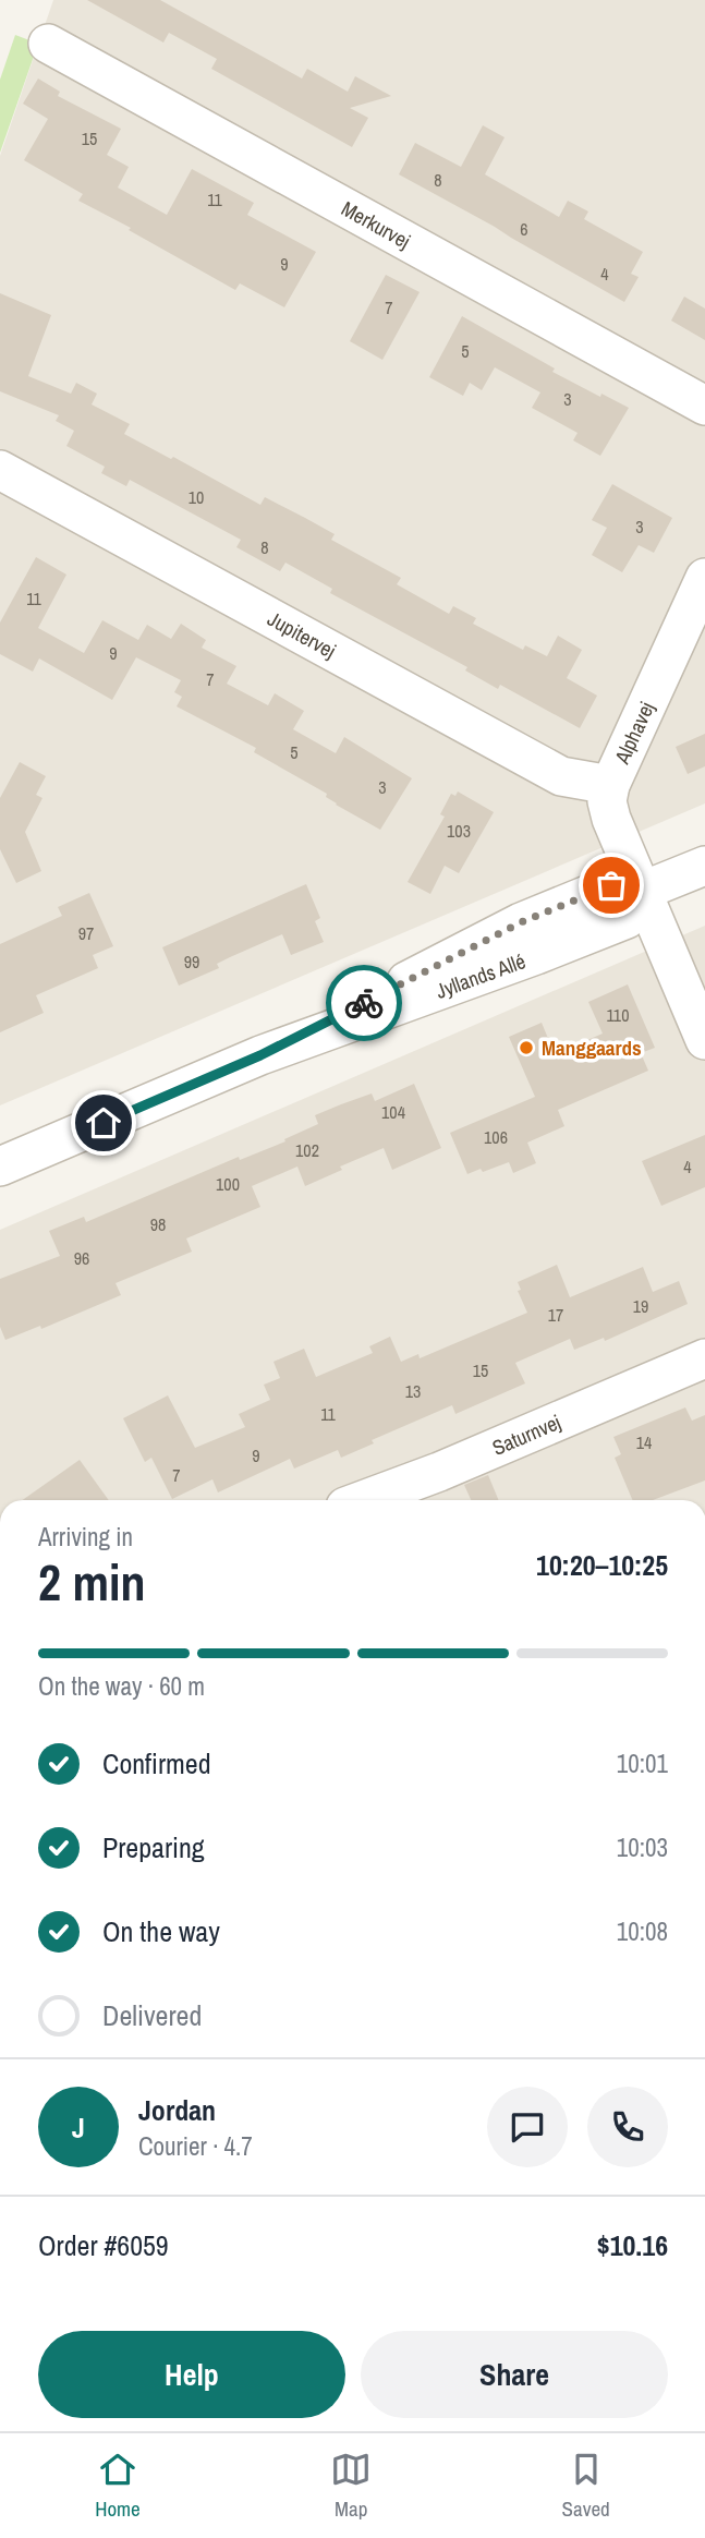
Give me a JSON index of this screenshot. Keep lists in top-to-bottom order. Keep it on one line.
{"streets":{"street":["Merkurvej","Jupitervej","Alphavej","Jyllands Allé","Saturnvej"]},"crossings":[["Jupitervej","Alphavej"],["Alphavej","Jyllands Allé"]],"places":["Manggaards"],"house_numbers":["15","8","11","6","9","4","7","5","3","10","3","8","11","9","7","5","3","103","97","99","110","104","106","102","4","100","98","96","19","17","15","13","11","14","9","7"],"page":{"heading":["2 min","Arriving in","10:20–10:25"],"panel":["Jordan","Courier · 4.7","Order #6059","$10.16"],"bar":"On the way · 60 m","list":[["Confirmed","10:01"],["Preparing","10:03"],["On the way","10:08"],"Delivered"],"round":"J","buttons":["Help","Share"],"tabs":["Home","Map","Saved"]}}
